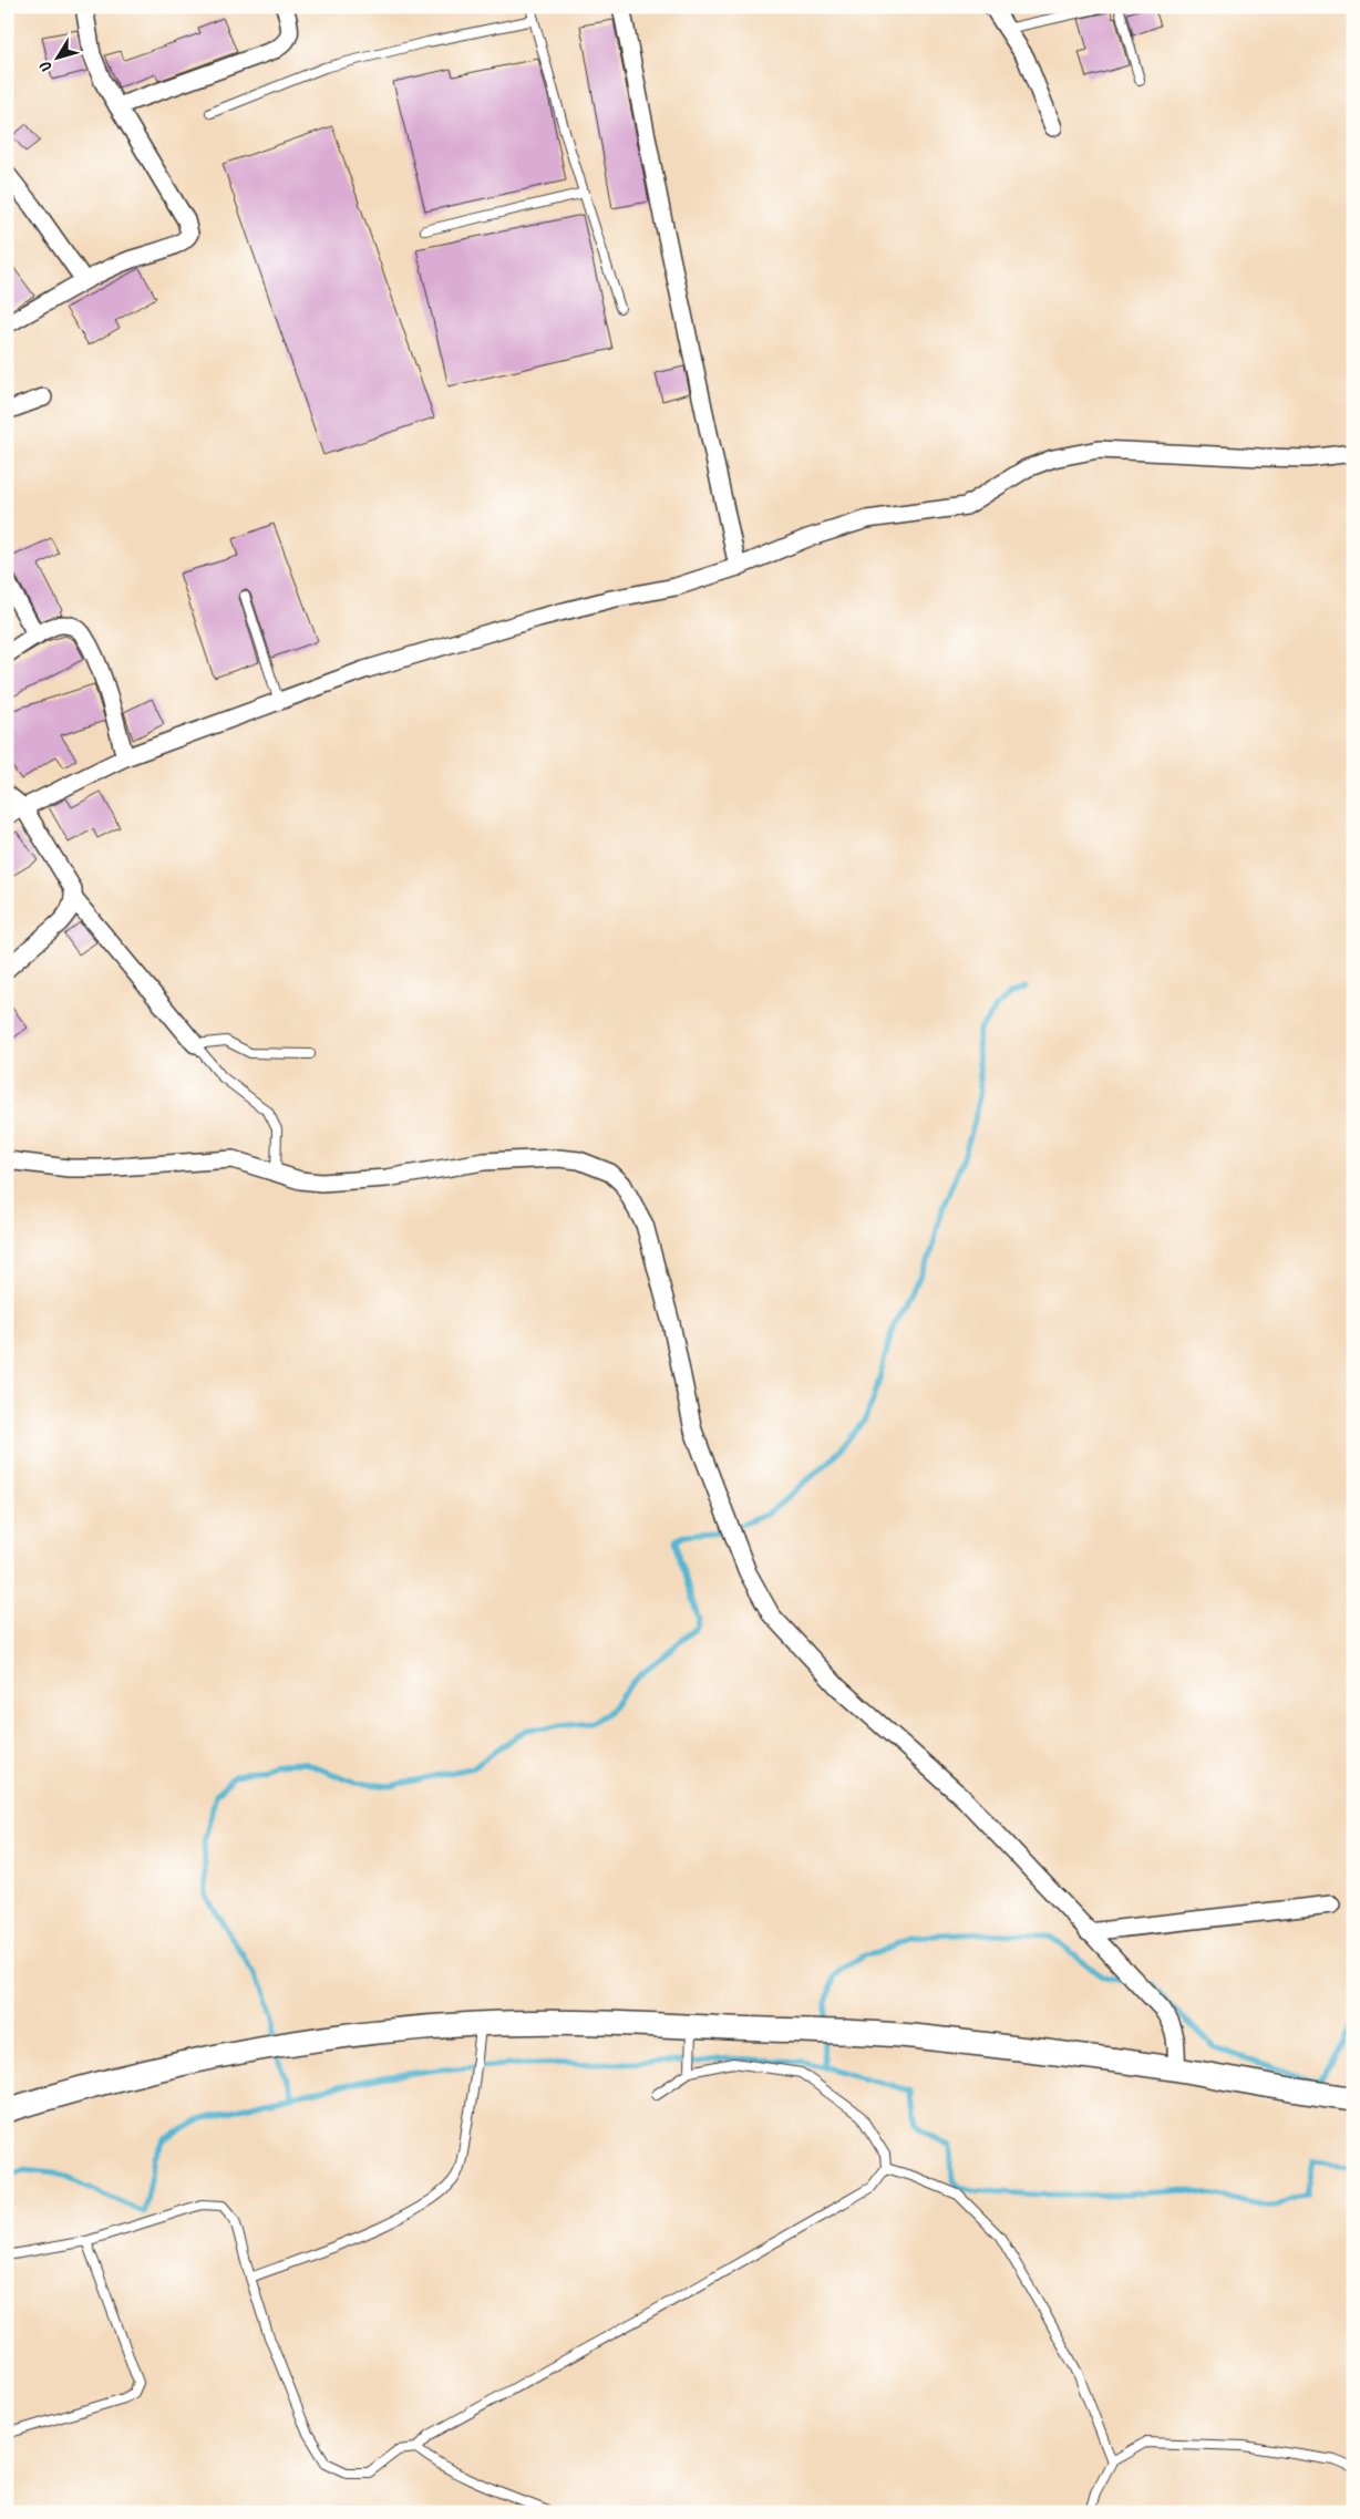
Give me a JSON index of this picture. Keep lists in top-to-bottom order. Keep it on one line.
{"north":"bottom left"}
